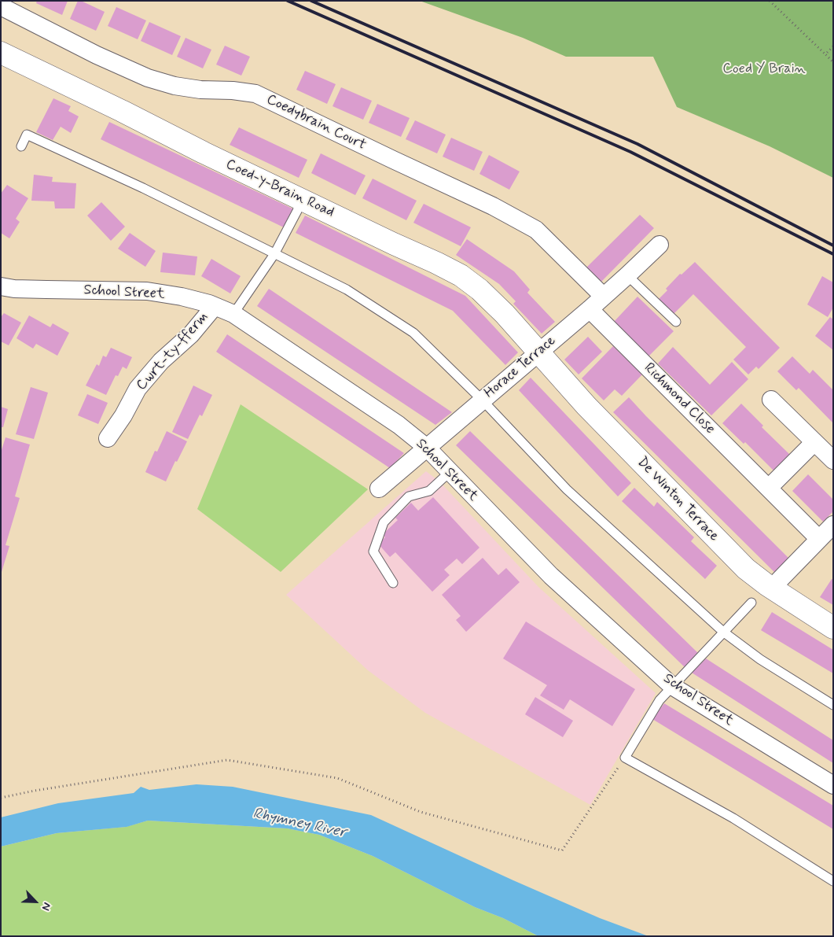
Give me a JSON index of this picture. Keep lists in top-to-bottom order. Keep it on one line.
{"streets":{"street":["Coedybrain Court","Coed-y-Brain Road","School Street","Cwrt-ty-fferm","Horace Terrace","Richmond Close","De Winton Terrace"]},"crossings":[["Coedybrain Court","Horace Terrace"],["Coed-y-Brain Road","Horace Terrace"],["Coed-y-Brain Road","De Winton Terrace"],["School Street","Cwrt-ty-fferm"],["School Street","Horace Terrace"],["Horace Terrace","Richmond Close"],["Horace Terrace","De Winton Terrace"]],"water":["Rhymney River"],"parks":["Coed Y Brain"],"north":"bottom right"}
